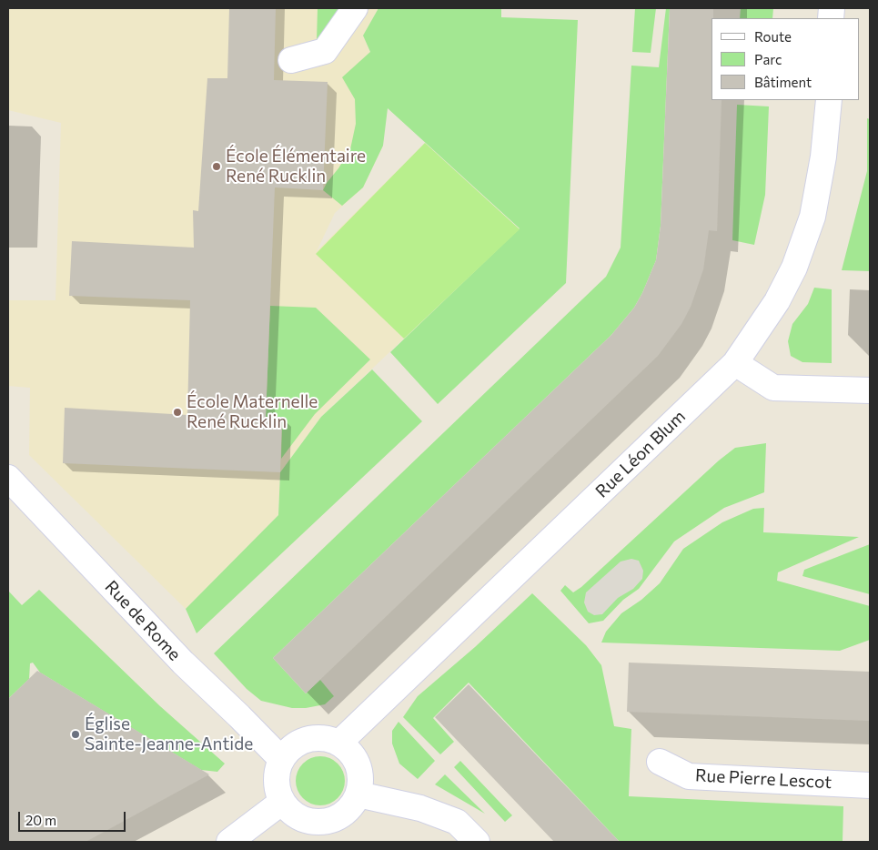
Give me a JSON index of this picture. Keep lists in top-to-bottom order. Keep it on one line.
{"streets":{"street":["Rue Léon Blum","Rue de Rome","Rue Pierre Lescot"]},"crossings":[["Rue Léon Blum","Rue de Rome"]],"places":["École Élémentaire René Rucklin","École Maternelle René Rucklin","Église Sainte-Jeanne-Antide"],"legend":["Route","Parc","Bâtiment"],"scale_bar":"20 m"}
